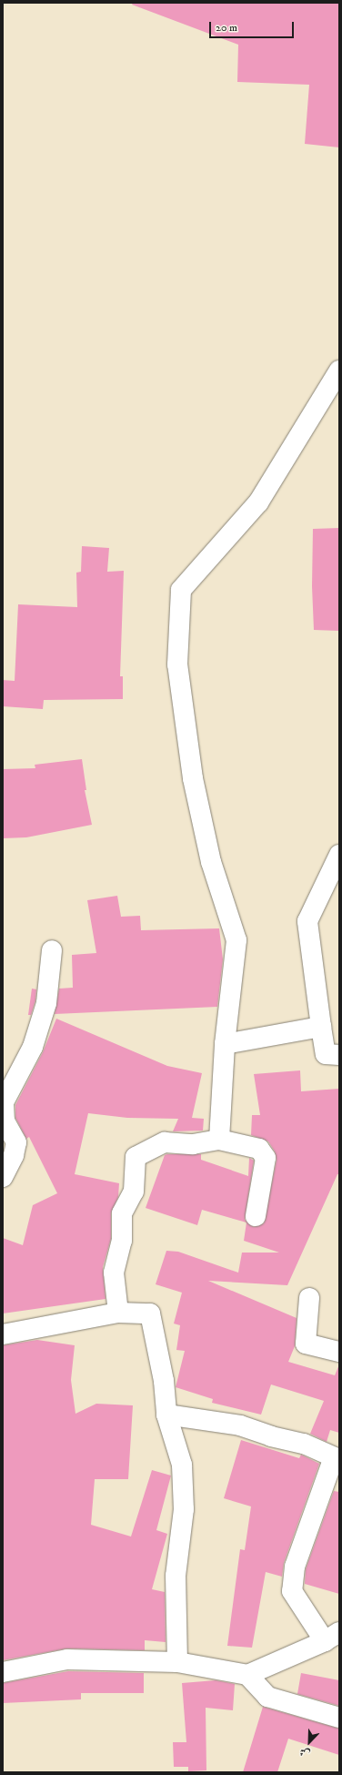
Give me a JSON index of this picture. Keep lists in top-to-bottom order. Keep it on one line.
{"scale_bar":"20 m","north":"bottom left"}
